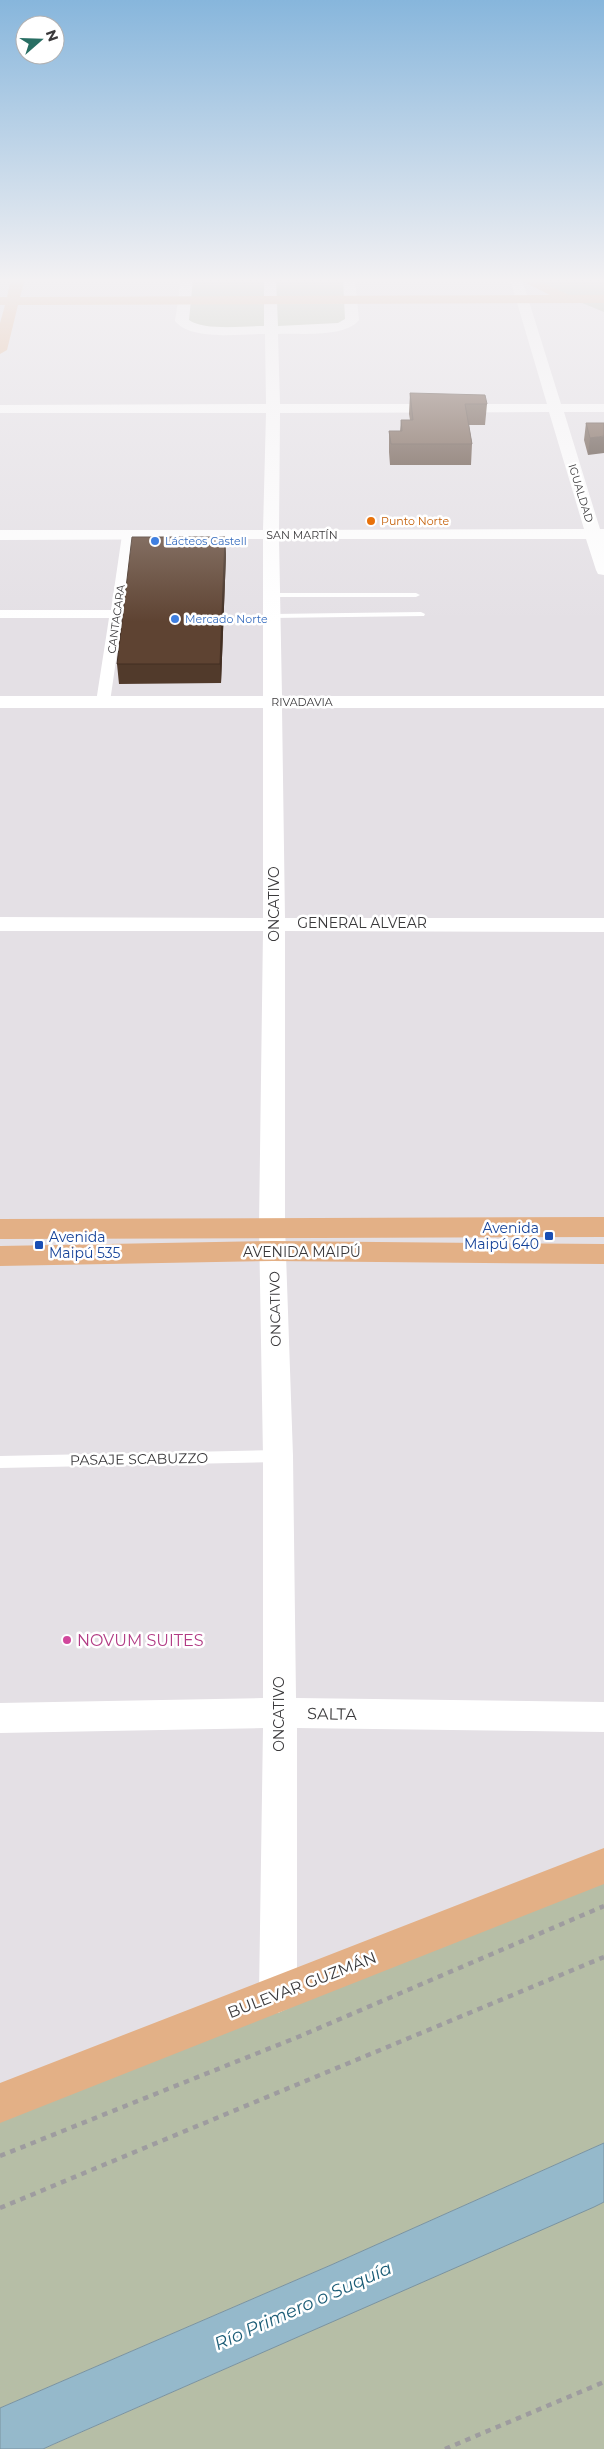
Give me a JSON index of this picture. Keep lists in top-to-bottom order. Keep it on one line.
{"streets":{"main road":["AVENIDA MAIPÚ","BULEVAR GUZMÁN"],"street":["IGUALDAD","SAN MARTÍN","CANTACARA","RIVADAVIA","ONCATIVO","GENERAL ALVEAR","SALTA"],"lane":["PASAJE SCABUZZO"]},"crossings":[["IGUALDAD","SAN MARTÍN"],["SAN MARTÍN","CANTACARA"],["SAN MARTÍN","ONCATIVO"],["CANTACARA","RIVADAVIA"],["RIVADAVIA","ONCATIVO"],["ONCATIVO","GENERAL ALVEAR"],["ONCATIVO","AVENIDA MAIPÚ"],["ONCATIVO","PASAJE SCABUZZO"],["ONCATIVO","SALTA"],["ONCATIVO","BULEVAR GUZMÁN"]],"water":["Río Primero o Suquía"],"places":{"other":["Punto Norte","Lácteos Castell","Mercado Norte","NOVUM SUITES"],"transit":["Avenida Maipú 640","Avenida Maipú 535"]},"north":"right"}
